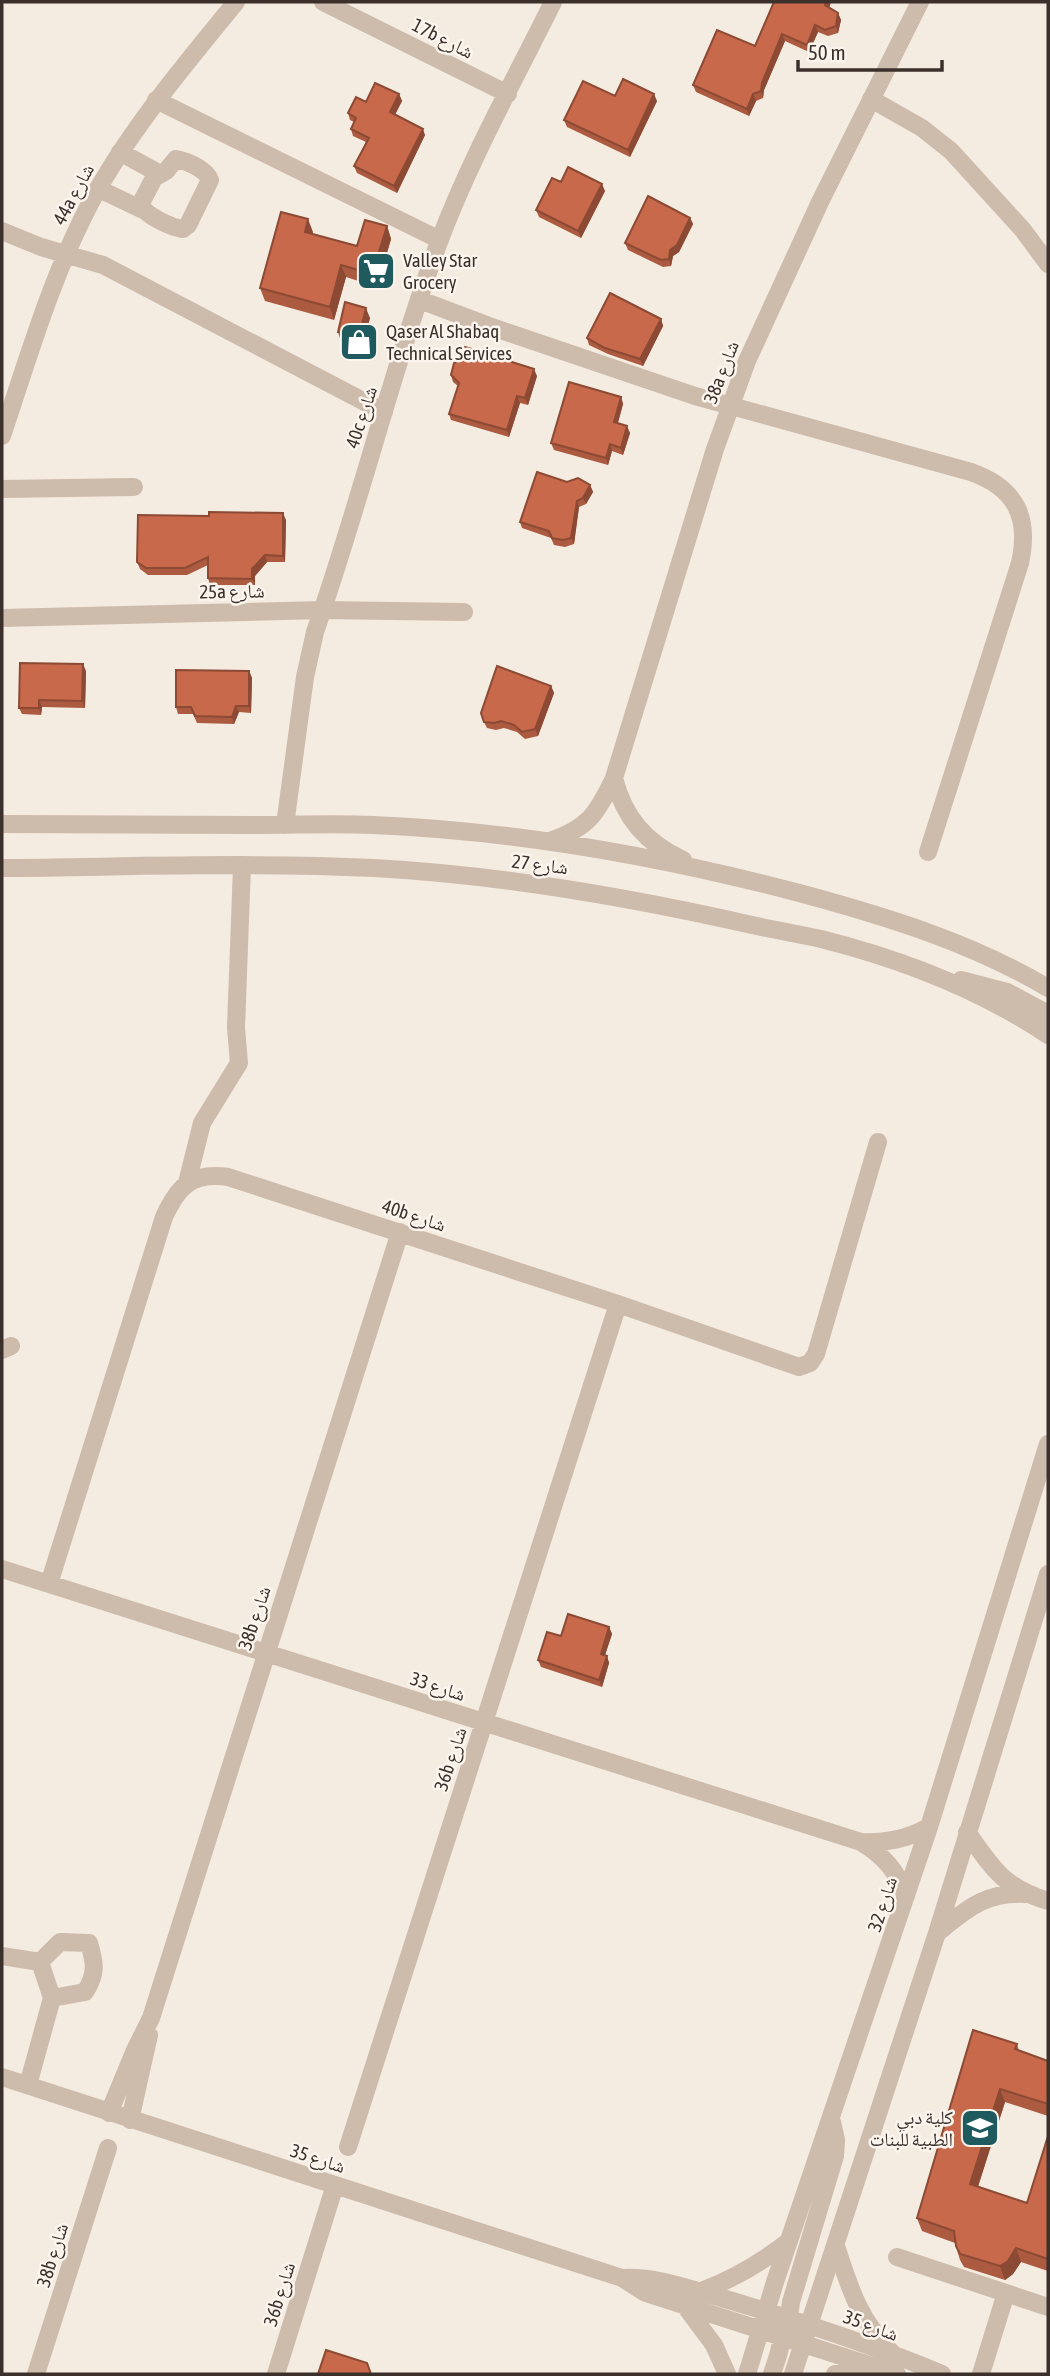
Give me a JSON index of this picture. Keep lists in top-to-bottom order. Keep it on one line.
{"streets":{"street":["17b شارع","44a شارع","38a شارع","40c شارع","25a شارع","شارع 27","40b شارع","38b شارع","شارع 33","36b شارع","شارع 32","شارع 35"]},"crossings":[["17b شارع","40c شارع"],["38a شارع","شارع 27"],["40c شارع","25a شارع"],["40c شارع","شارع 27"],["40b شارع","38b شارع"],["40b شارع","36b شارع"],["38b شارع","شارع 33"],["38b شارع","شارع 35"],["شارع 33","36b شارع"],["شارع 33","شارع 32"],["36b شارع","شارع 35"],["شارع 32","شارع 35"]],"places":{"supermarket":["Valley Star Grocery"],"shop":["Qaser Al Shabaq Technical Services"],"school or university":["كلية دبي الطبية للبنات"]},"scale_bar":"50 m"}
